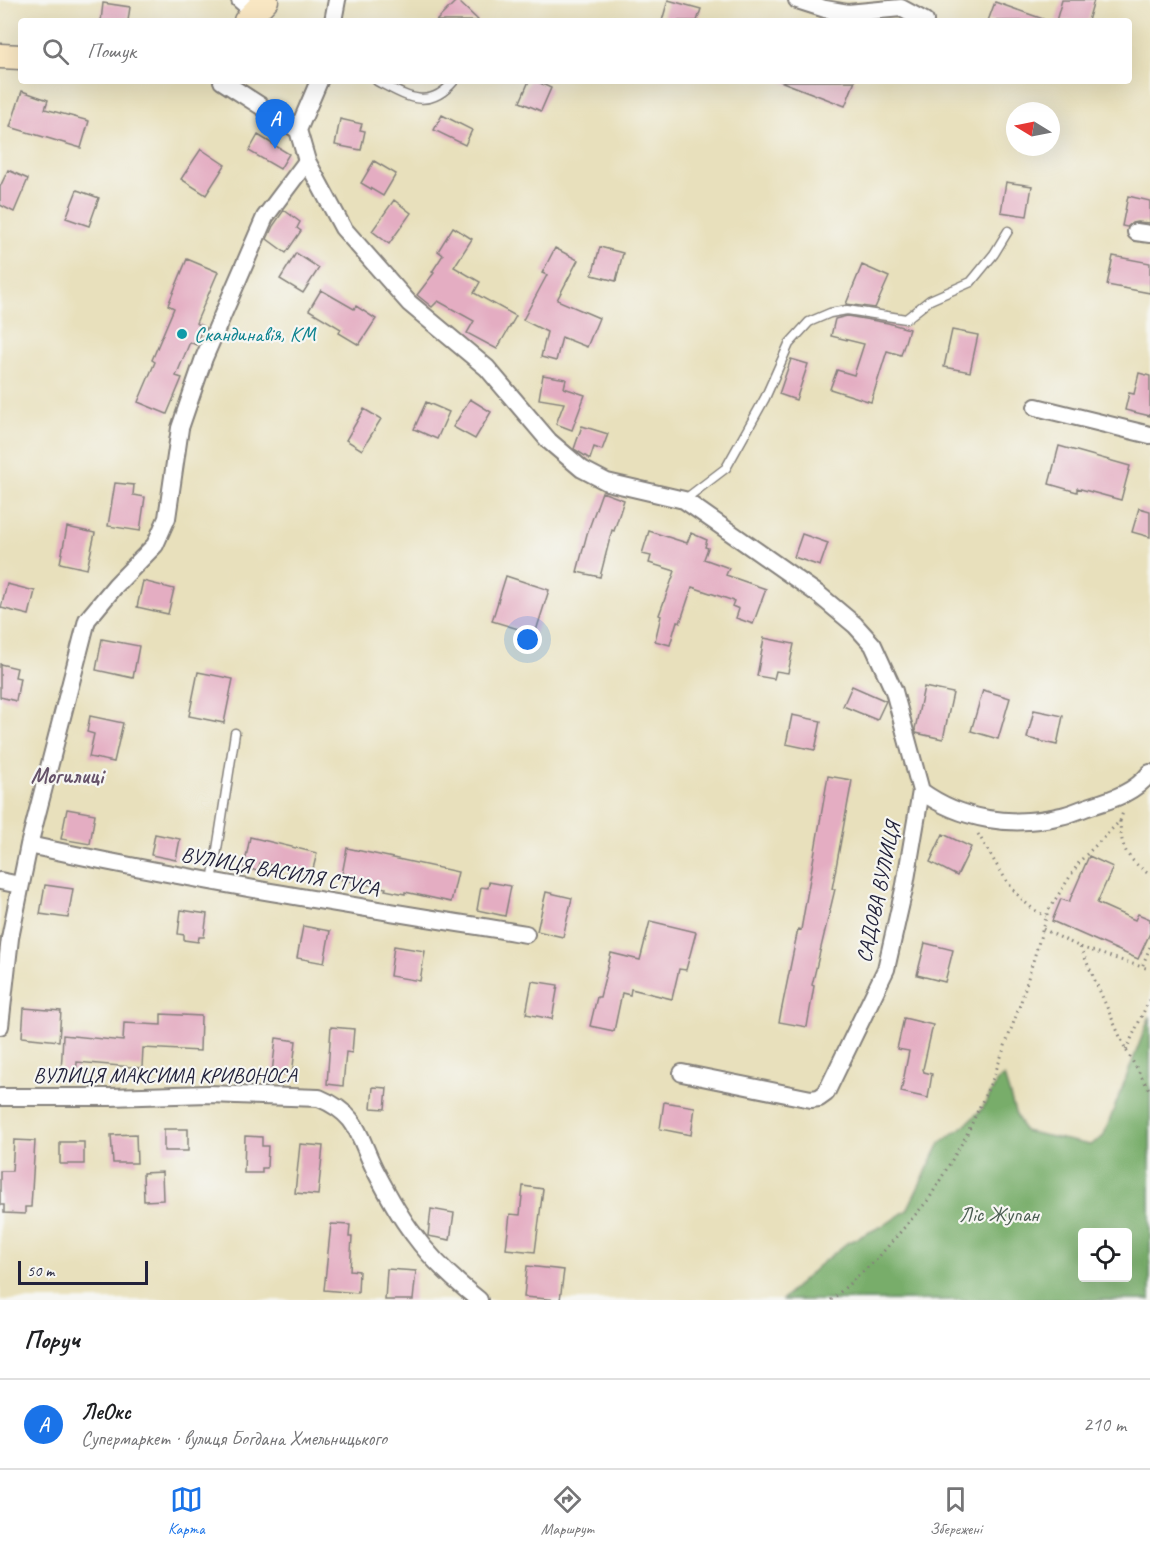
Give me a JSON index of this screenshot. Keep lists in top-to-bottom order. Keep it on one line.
{"streets":{"street":["ВУЛИЦЯ ВАСИЛЯ СТУСА","САДОВА ВУЛИЦЯ","ВУЛИЦЯ МАКСИМА КРИВОНОСА"]},"districts":["Могилиці"],"parks":["Ліс Жупан"],"places":["Скандинавія, КМ"],"scale_bar":"50 m","north":"left","page":{"search":"Пошук","pins":"A","scale":"50 m","heading":"Поруч","list":[{"mark":"A","name":"ЛеОкс","note":"Супермаркет · вулиця Богдана Хмельницького","value":"210 m"}],"nav":["Карта","Маршрут","Збережені"]}}
